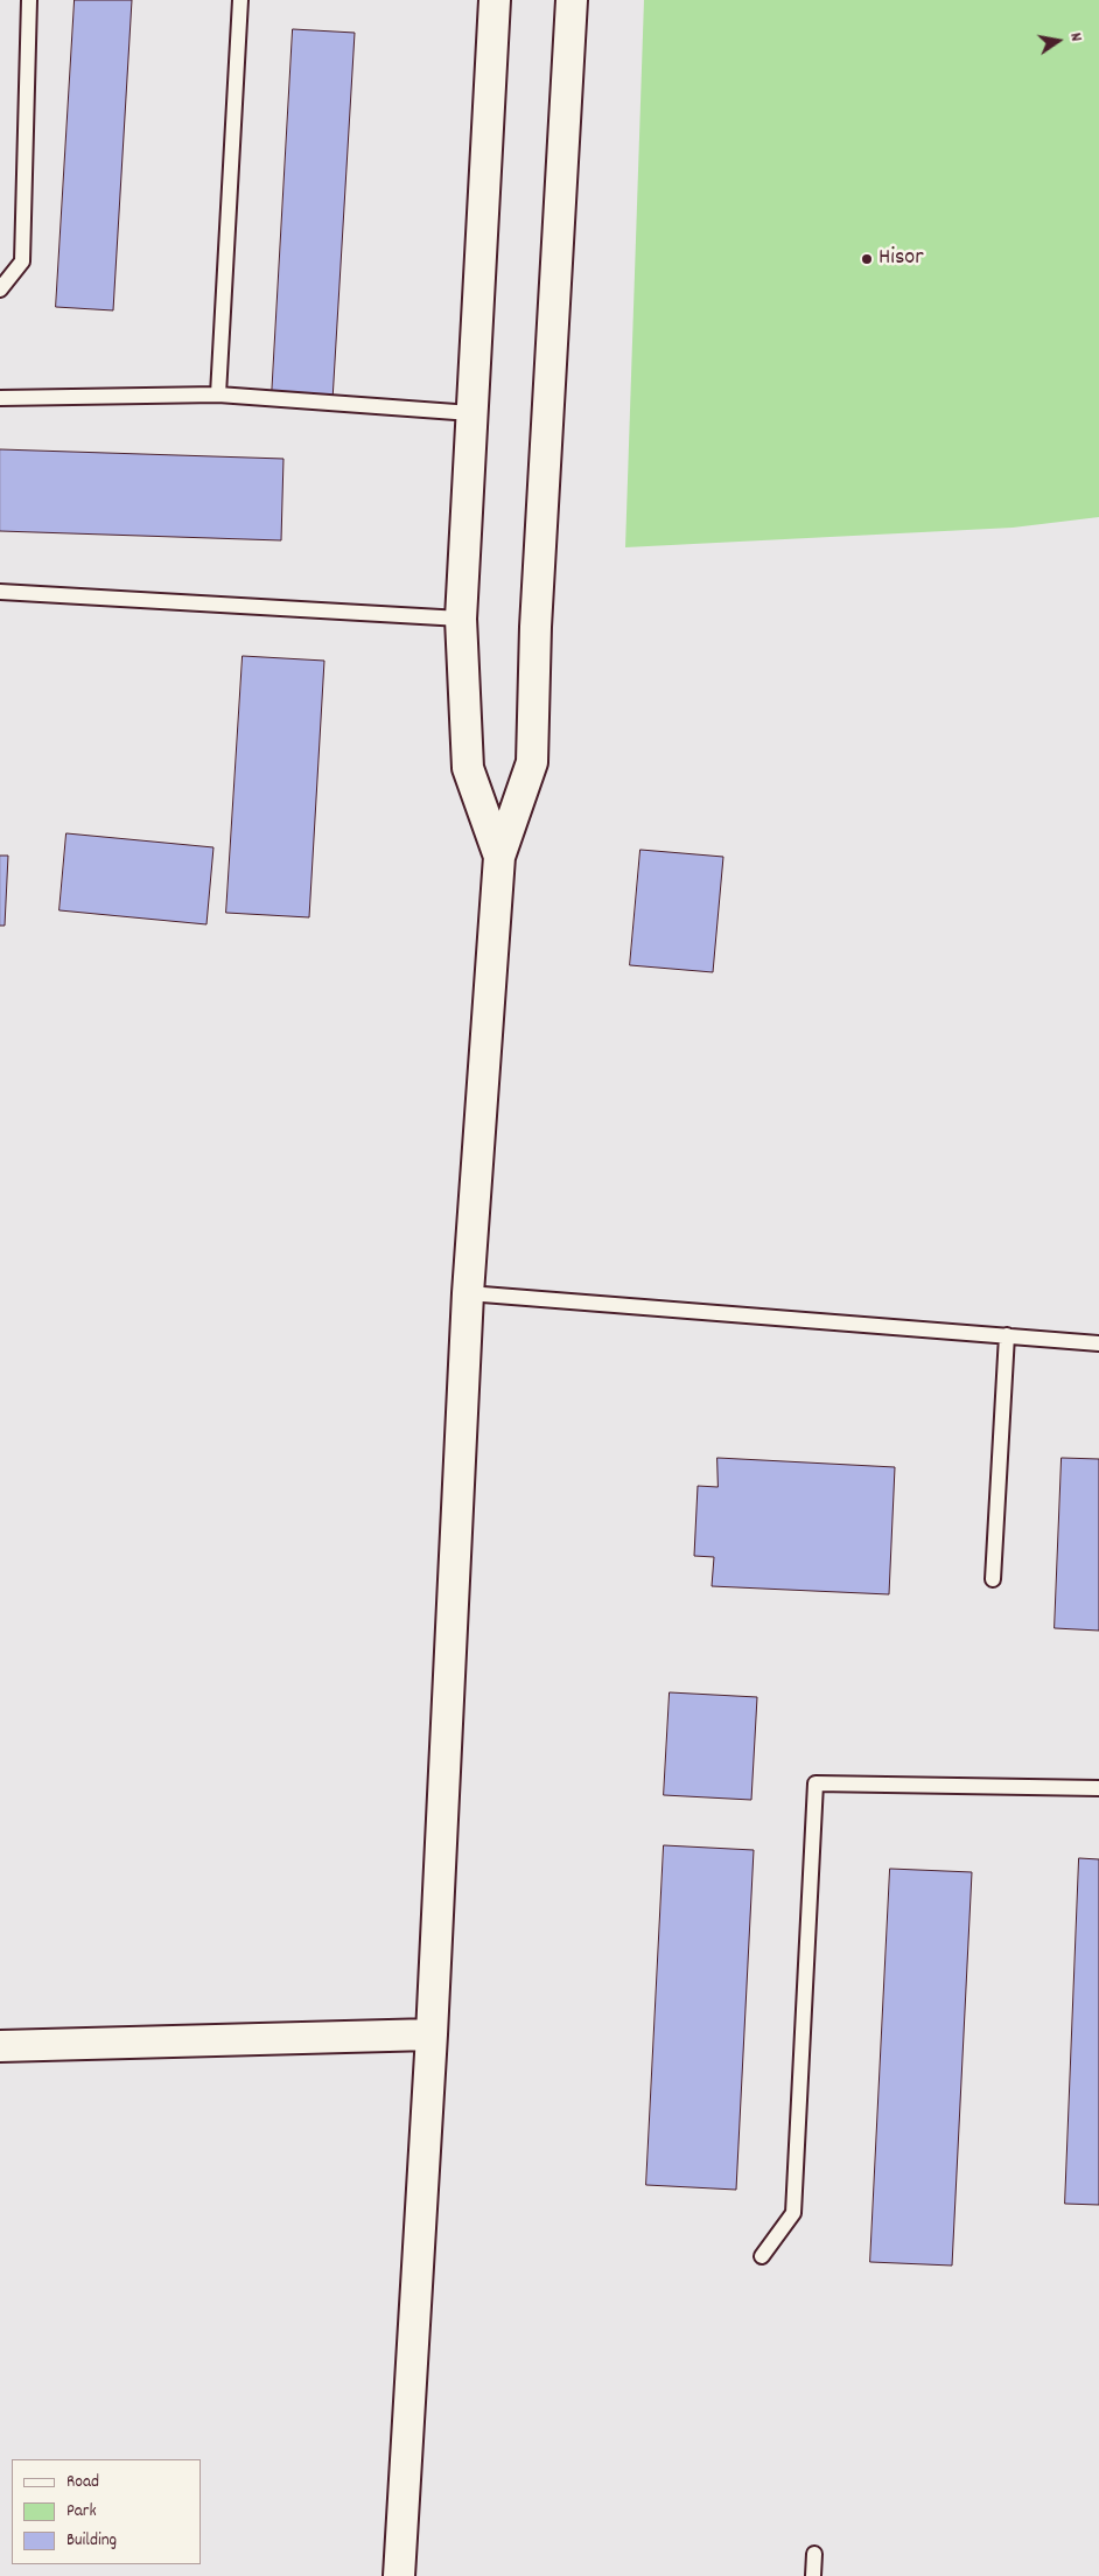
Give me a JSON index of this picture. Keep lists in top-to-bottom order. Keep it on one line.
{"places":["Hisor"],"legend":["Road","Park","Building"],"north":"right"}
